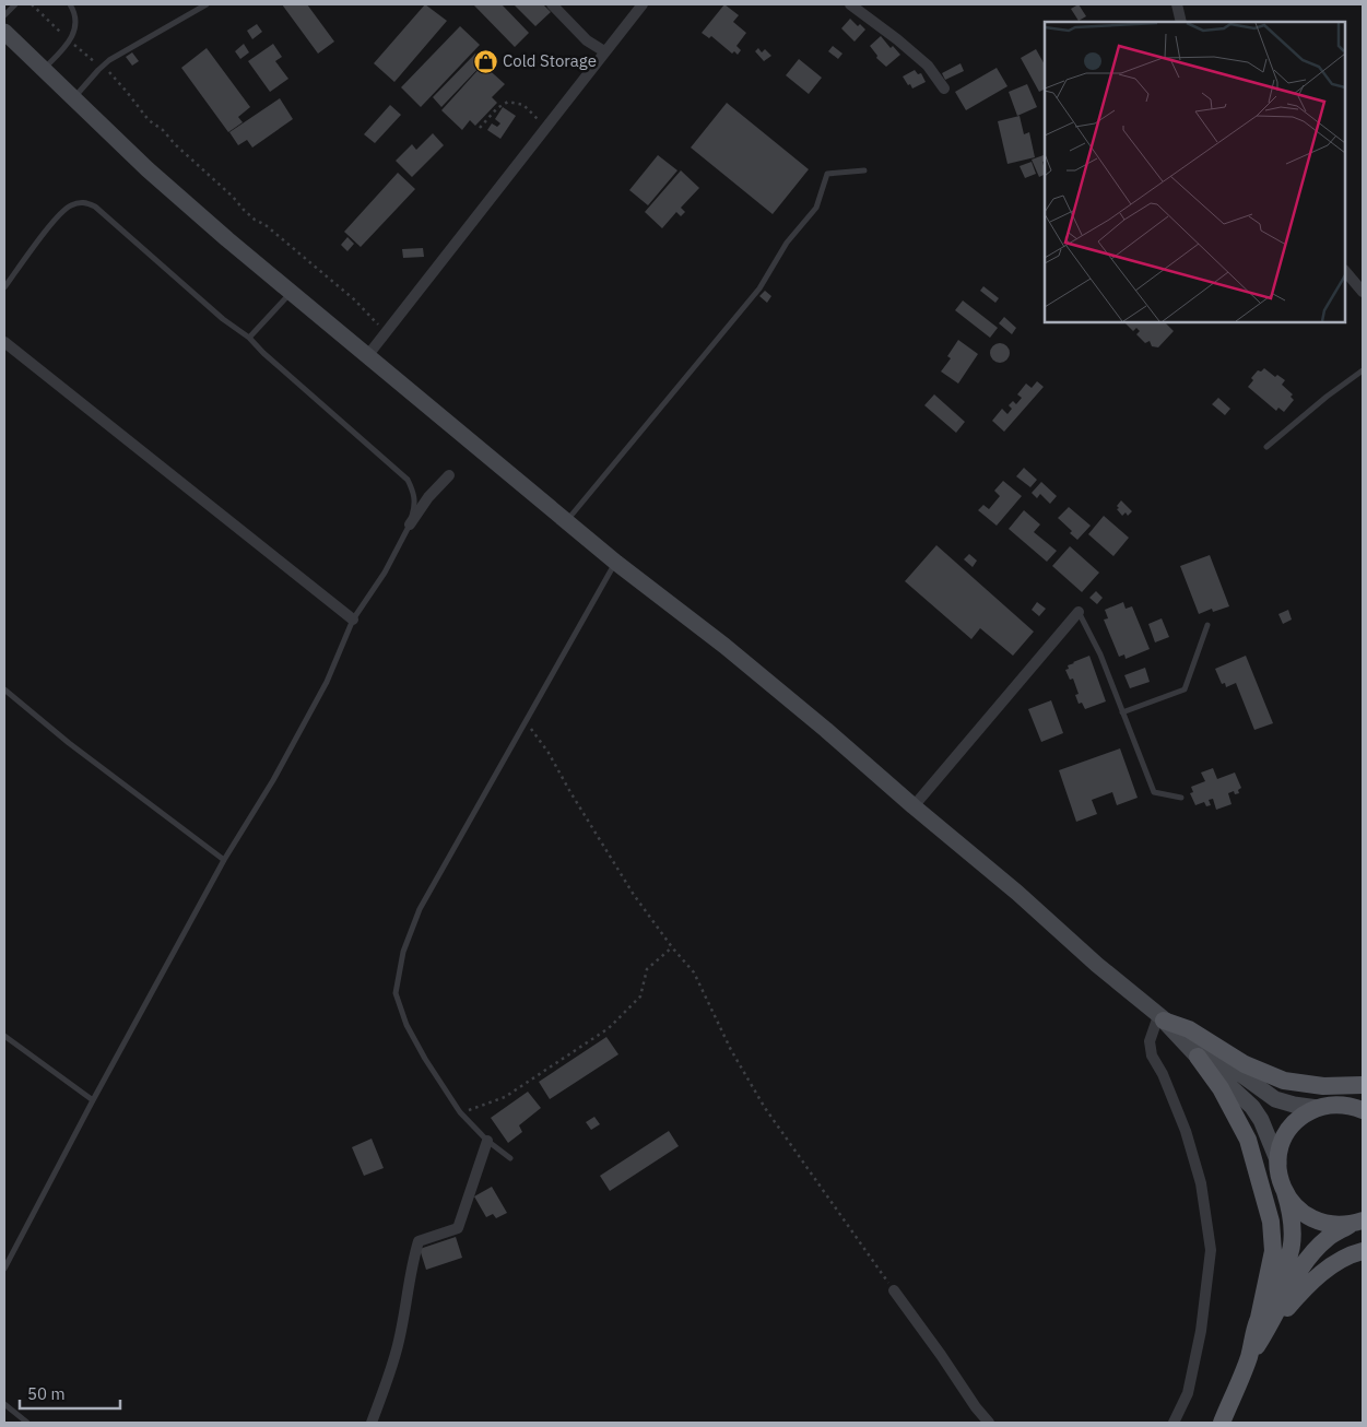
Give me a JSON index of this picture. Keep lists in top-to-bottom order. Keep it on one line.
{"places":{"shop":["Cold Storage"]},"scale_bar":"50 m"}
